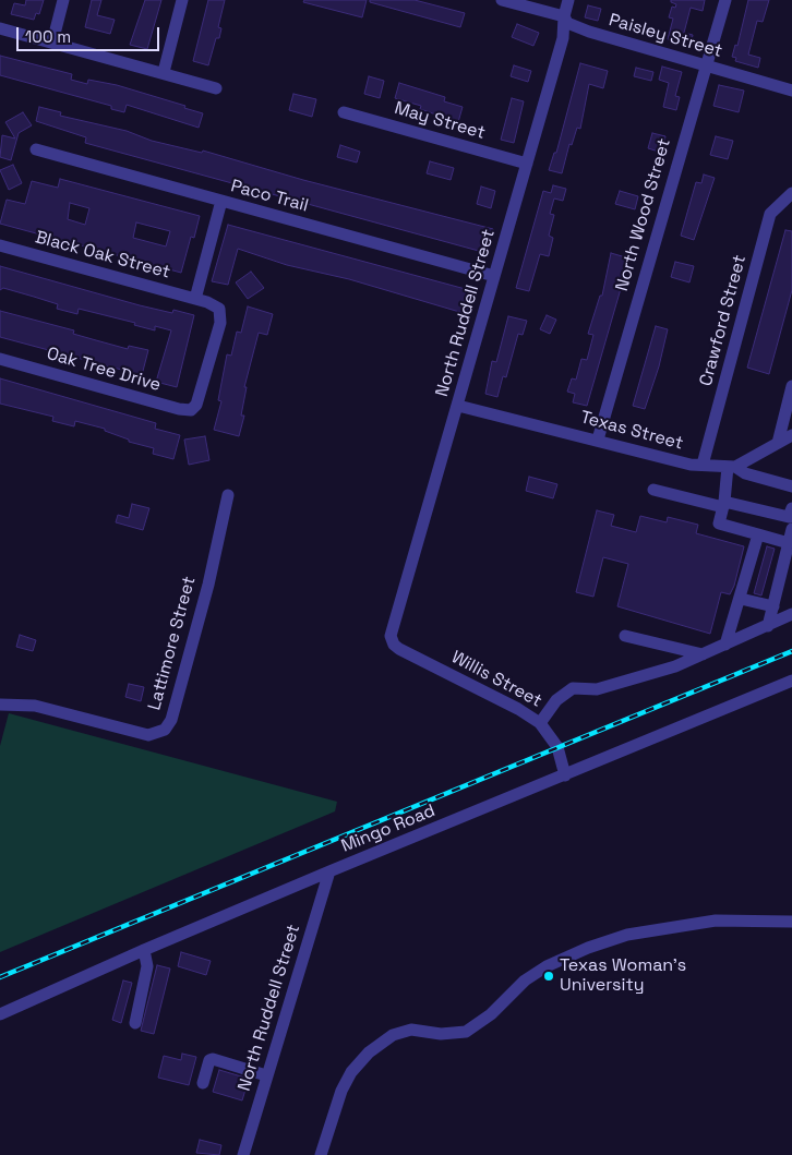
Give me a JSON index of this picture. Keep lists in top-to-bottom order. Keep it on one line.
{"streets":{"street":["Paisley Street","May Street","Paco Trail","North Wood Street","Black Oak Street","North Ruddell Street","Crawford Street","Oak Tree Drive","Texas Street","Lattimore Street","Willis Street","Mingo Road"]},"crossings":[["Paisley Street","North Wood Street"],["Paisley Street","North Ruddell Street"],["May Street","North Ruddell Street"],["Paco Trail","North Ruddell Street"],["North Wood Street","Texas Street"],["Black Oak Street","Oak Tree Drive"],["North Ruddell Street","Texas Street"],["North Ruddell Street","Willis Street"],["North Ruddell Street","Mingo Road"],["Crawford Street","Texas Street"],["Willis Street","Mingo Road"]],"places":["Texas Woman's University"],"scale_bar":"100 m"}
